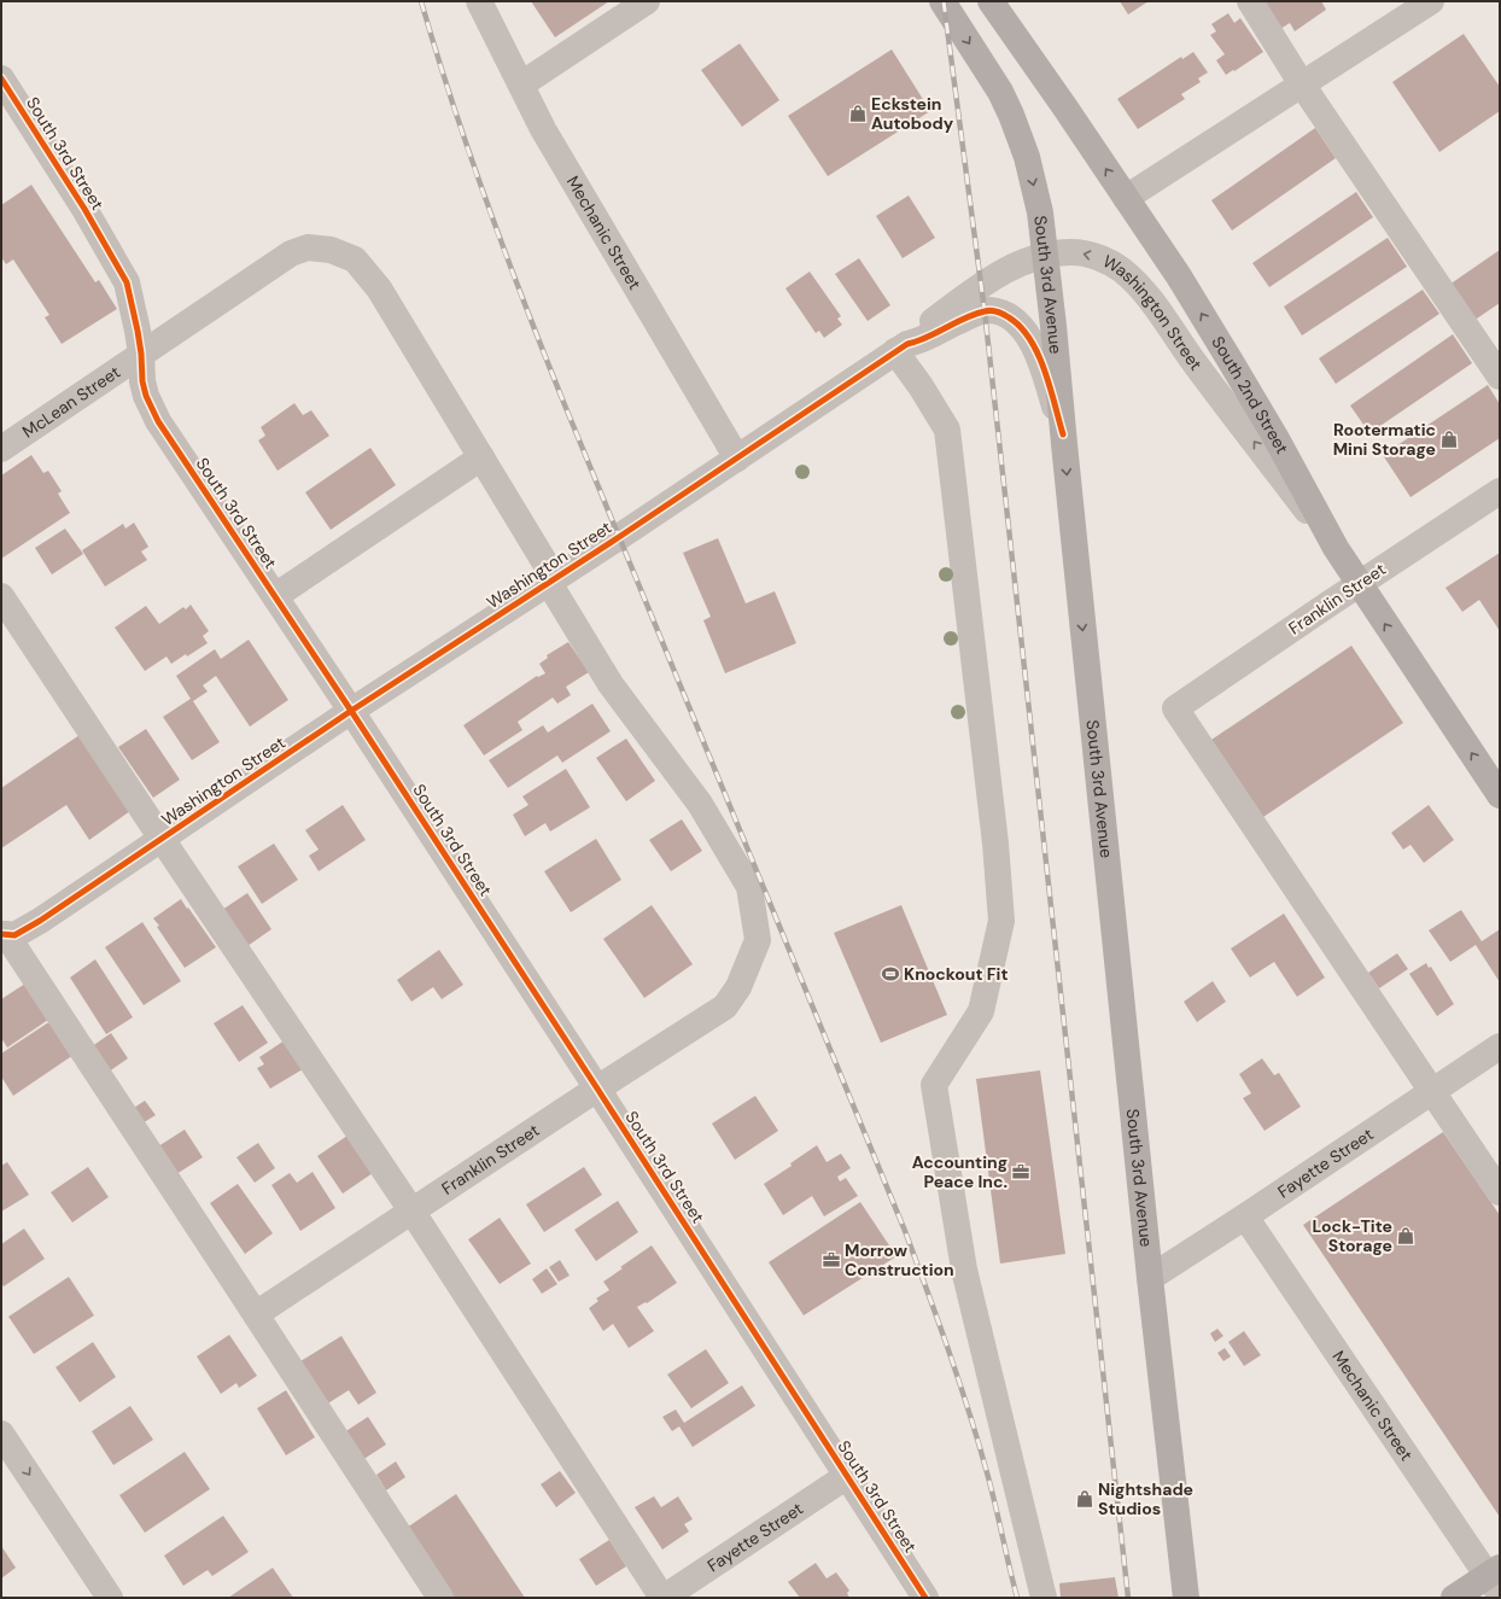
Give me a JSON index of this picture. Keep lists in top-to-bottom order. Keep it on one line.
{"streets":{"main road":["South 3rd Avenue","South 2nd Street"],"street":["South 3rd Street","Mechanic Street","Washington Street","McLean Street","Franklin Street","Fayette Street"]},"crossings":[["South 3rd Street","Washington Street"],["South 3rd Street","McLean Street"],["South 3rd Street","Franklin Street"],["South 3rd Street","Fayette Street"],["Mechanic Street","Washington Street"],["Mechanic Street","Fayette Street"],["South 3rd Avenue","Washington Street"],["South 3rd Avenue","Fayette Street"],["Washington Street","South 2nd Street"],["Washington Street","McLean Street"],["South 2nd Street","Franklin Street"],["McLean Street","Franklin Street"],["Franklin Street","Fayette Street"]],"one_way":["South 3rd Avenue","South 2nd Street"],"places":{"shop":["Eckstein Autobody","Rootermatic Mini Storage","Lock-Tite Storage","Nightshade Studios"],"sports":["Knockout Fit"],"office":["Accounting Peace Inc.","Morrow Construction"]}}
